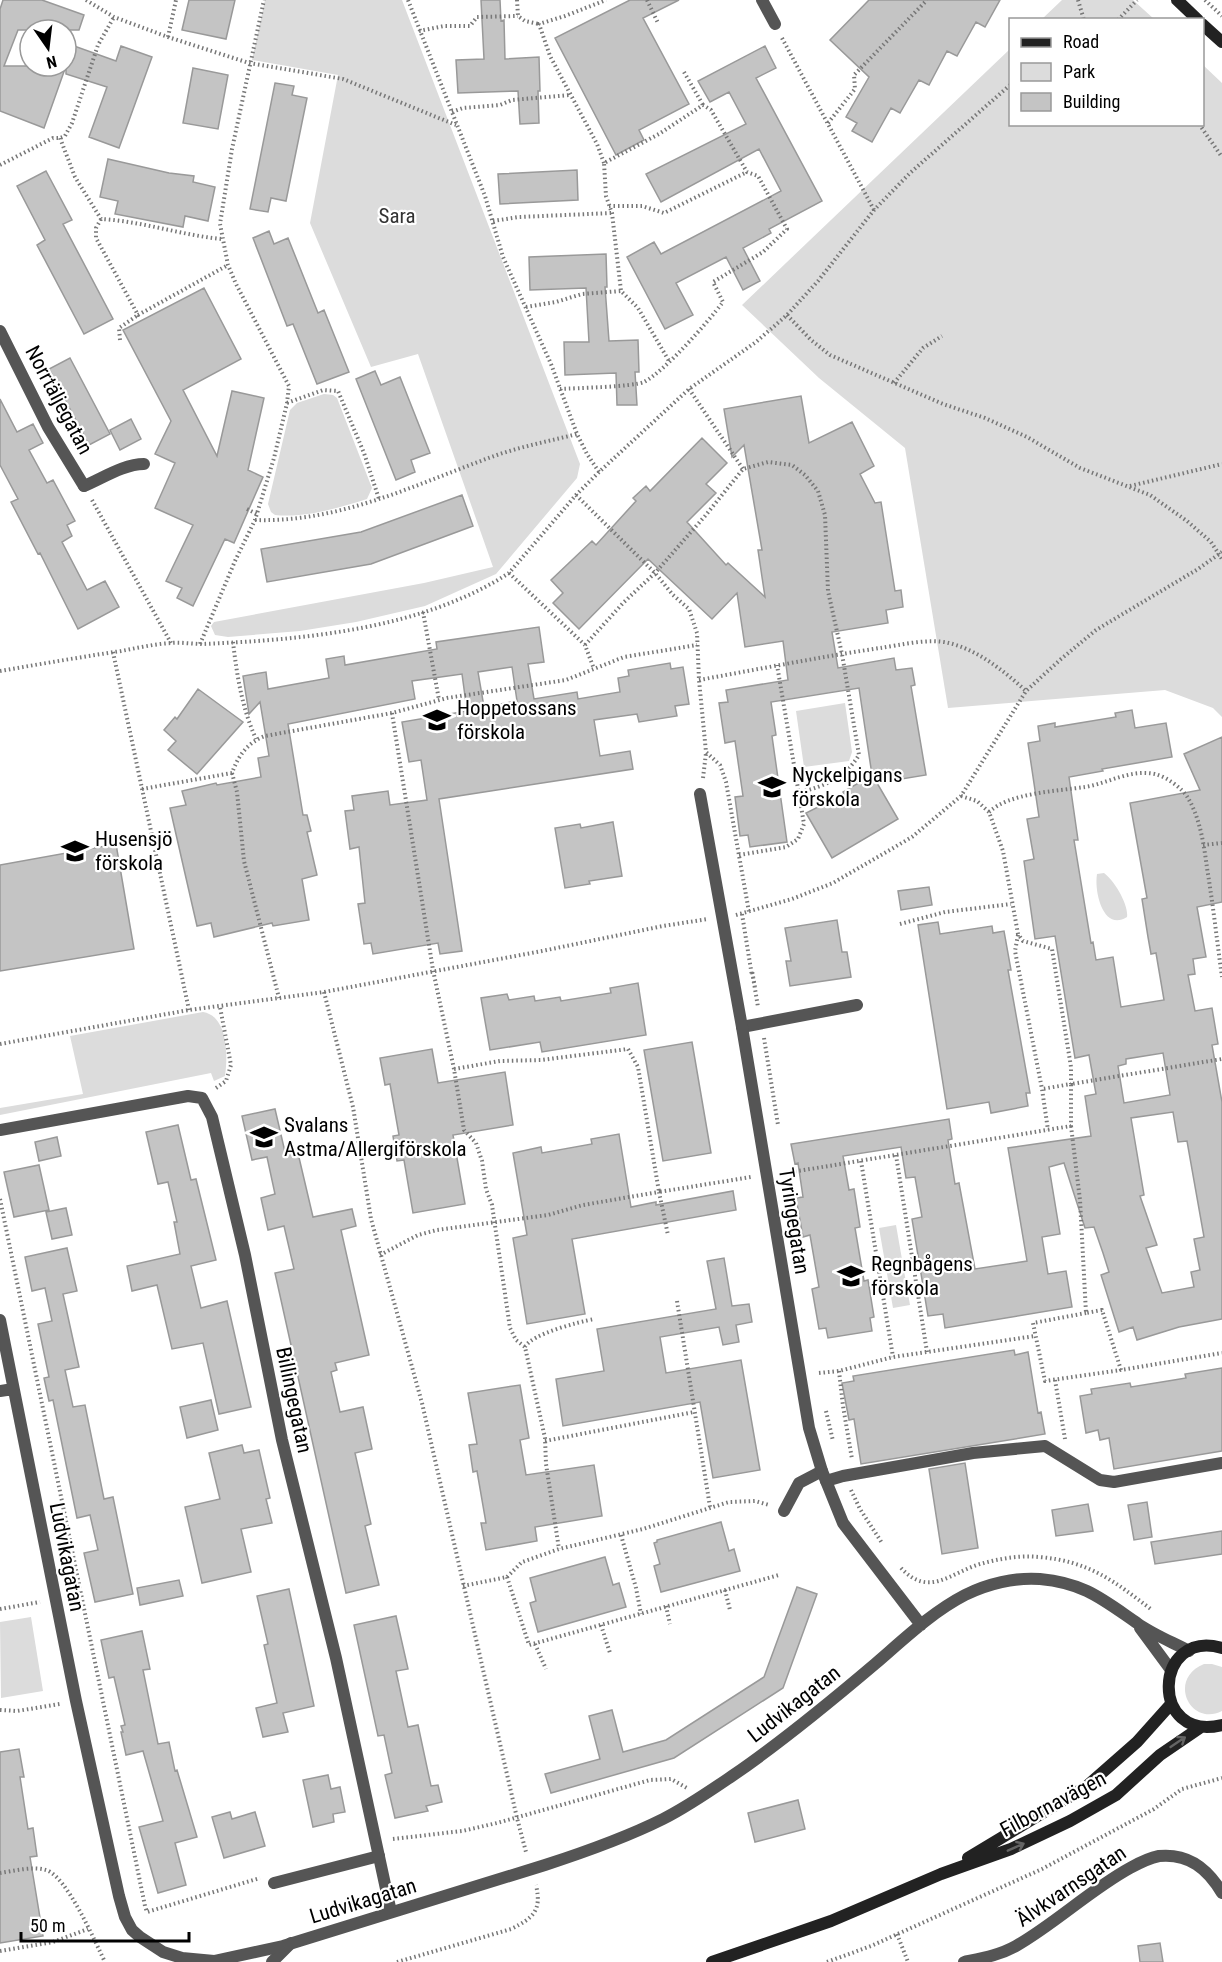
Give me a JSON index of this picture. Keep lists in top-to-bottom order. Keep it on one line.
{"streets":{"street":["Norrtäljegatan","Tyringegatan","Billingegatan","Ludvikagatan","Filbornavägen","Älvkvarnsgatan"]},"crossings":[["Tyringegatan","Ludvikagatan"],["Billingegatan","Ludvikagatan"]],"parks":["Sara"],"places":{"school or university":["Hoppetossans förskola","Nyckelpigans förskola","Husensjö förskola","Svalans Astma/Allergiförskola","Regnbågens förskola"]},"legend":["Road","Park","Building"],"scale_bar":"50 m","north":"bottom"}
